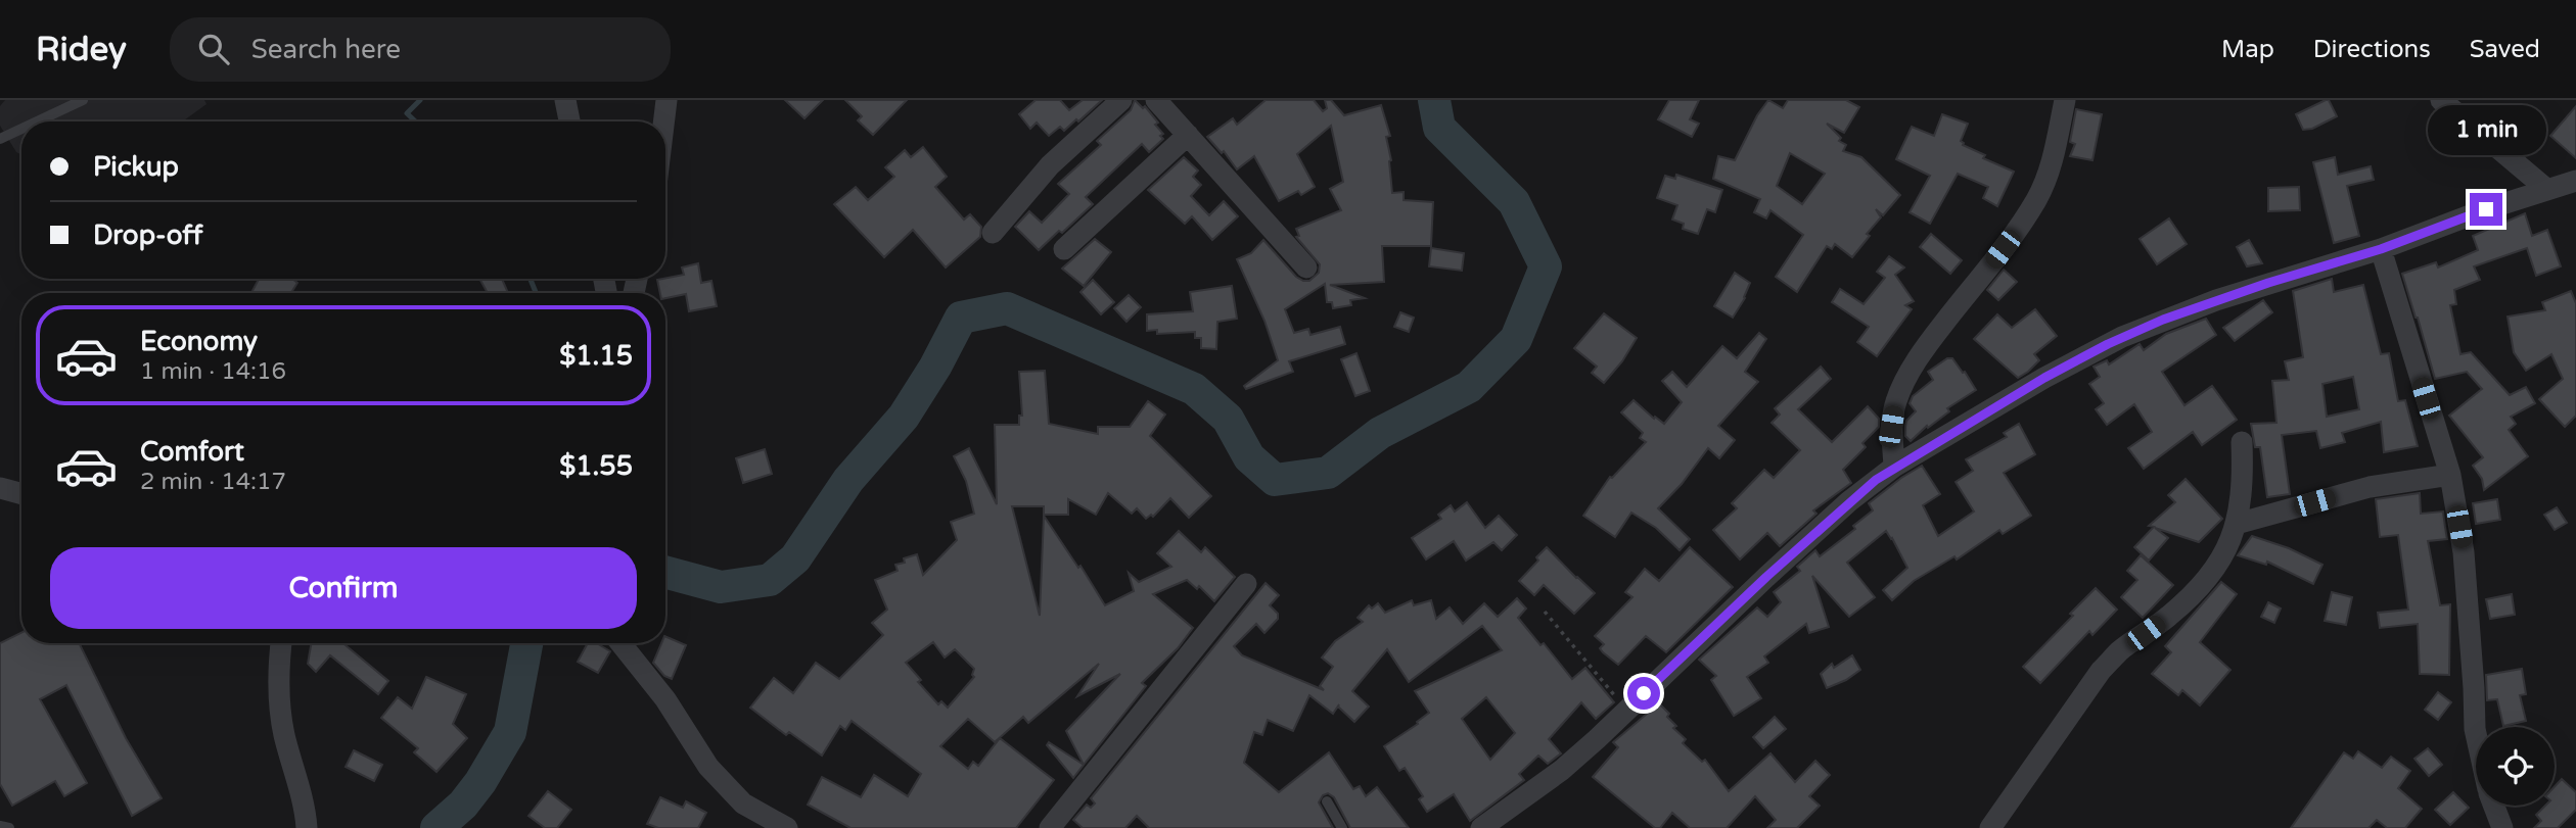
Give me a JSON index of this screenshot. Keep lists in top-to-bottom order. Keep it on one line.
{"page":{"header":"Ridey","search":"Search here","nav":["Map","Directions","Saved"],"bubble":"1 min","banner":["Pickup","Drop-off"],"list":[{"name":"Economy","note":"1 min · 14:16","value":"$1.15"},{"name":"Comfort","note":"2 min · 14:17","value":"$1.55"}],"buttons":"Confirm"}}
